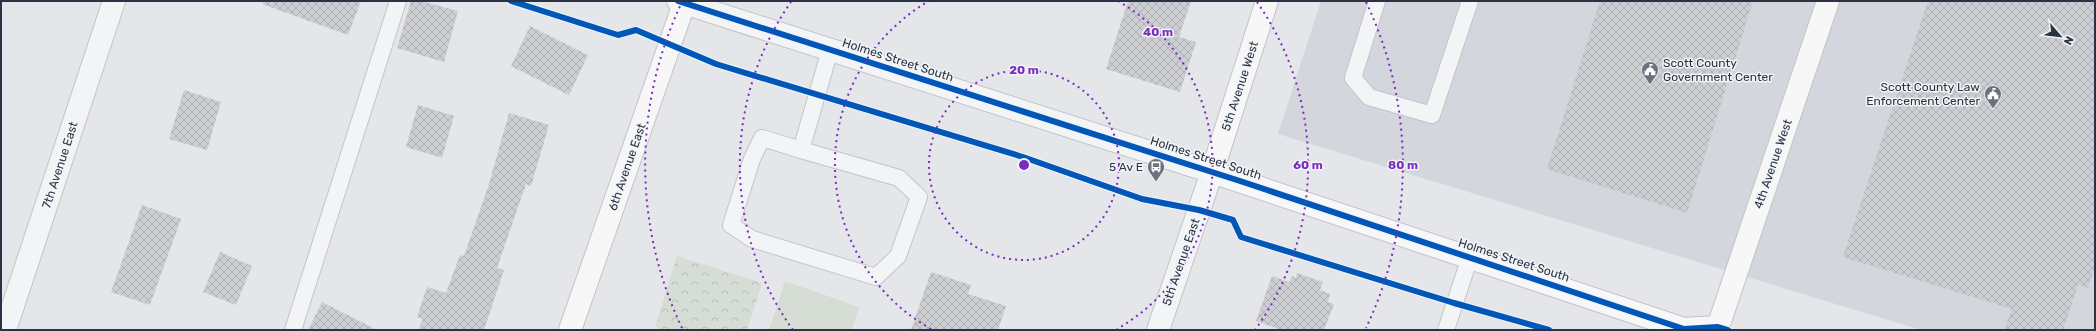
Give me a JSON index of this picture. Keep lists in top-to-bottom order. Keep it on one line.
{"streets":{"street":["Holmes Street South","5th Avenue West","4th Avenue West","7th Avenue East","6th Avenue East","5th Avenue East"]},"crossings":[["Holmes Street South","5th Avenue West"],["Holmes Street South","4th Avenue West"],["Holmes Street South","6th Avenue East"],["Holmes Street South","5th Avenue East"],["5th Avenue West","5th Avenue East"]],"places":{"public building":["Scott County Government Center","Scott County Law Enforcement Center"],"bus stop":["5 Av E"]},"north":"bottom right","rings":["40 m","20 m","60 m","80 m"]}
